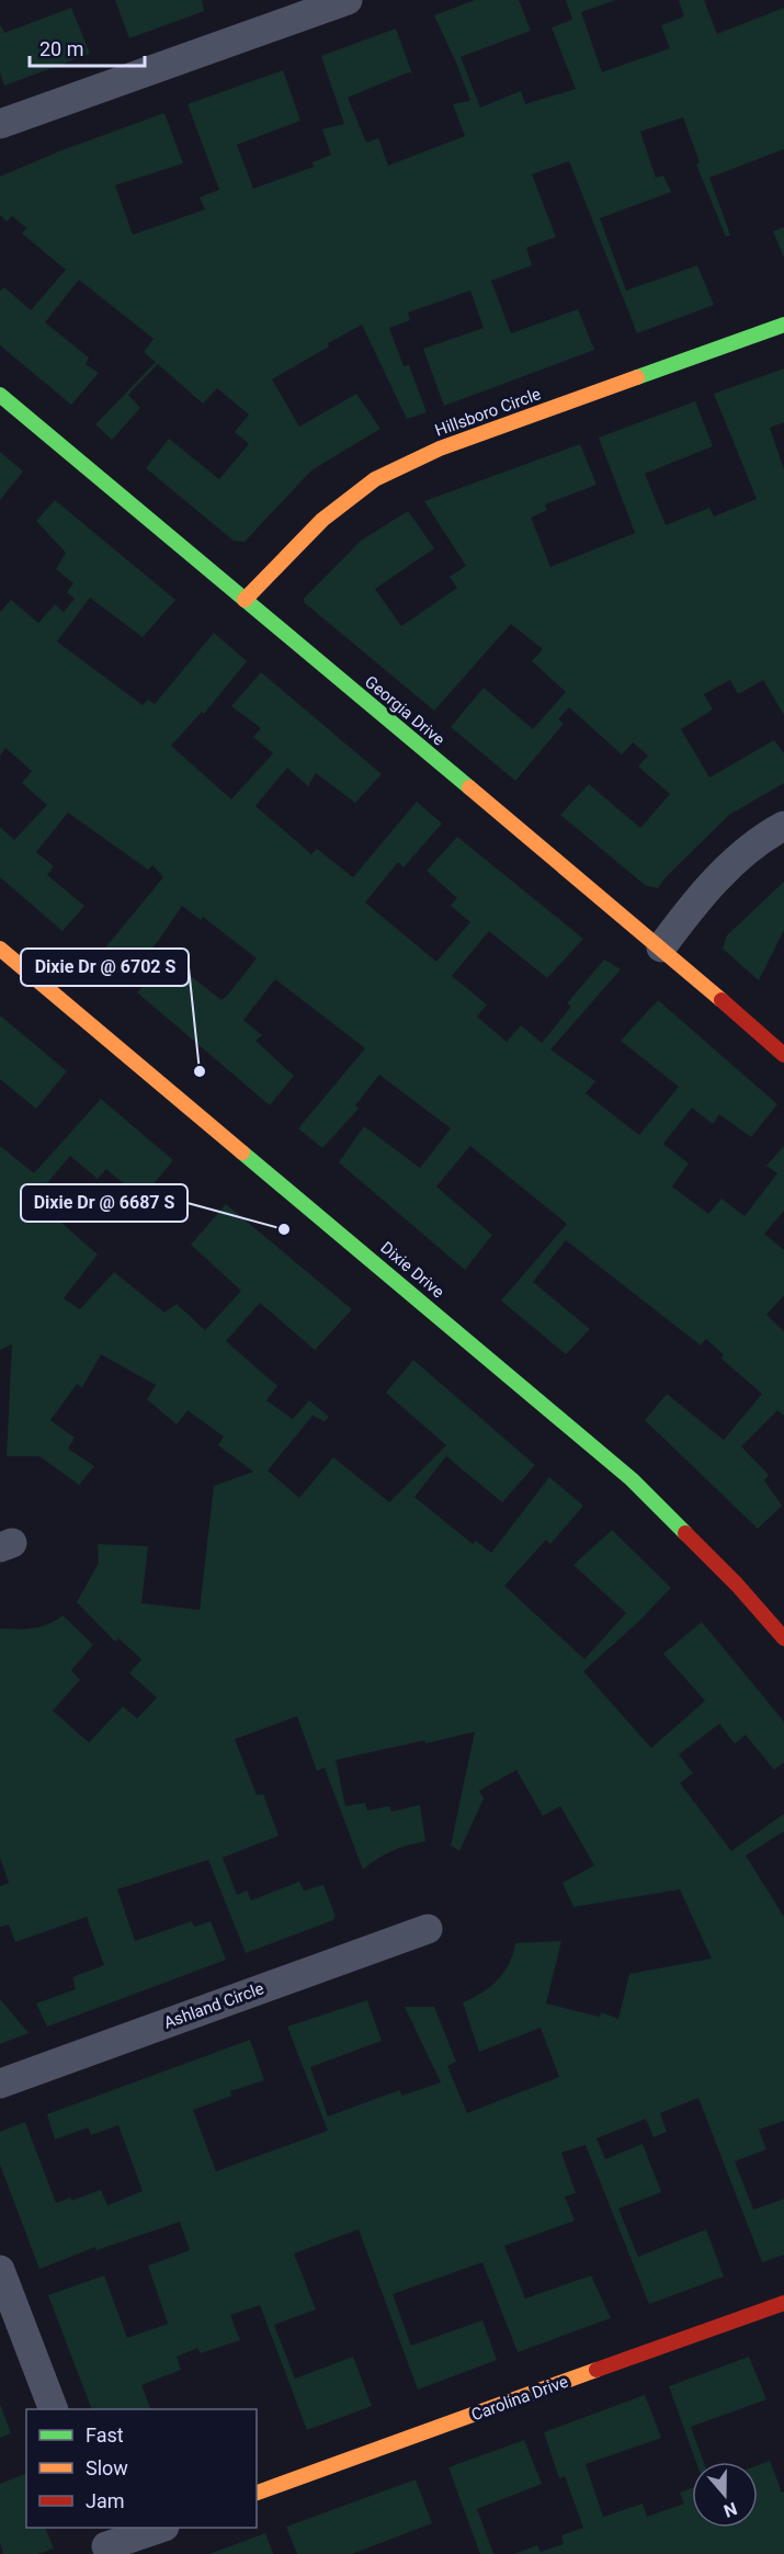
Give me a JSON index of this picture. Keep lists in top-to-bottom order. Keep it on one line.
{"streets":{"street":["Hillsboro Circle","Georgia Drive","Dixie Drive","Ashland Circle","Carolina Drive"]},"crossings":[["Hillsboro Circle","Georgia Drive"]],"places":["Dixie Dr @ 6702 S","Dixie Dr @ 6687 S"],"legend":["Fast","Slow","Jam"],"scale_bar":"20 m","north":"bottom"}
